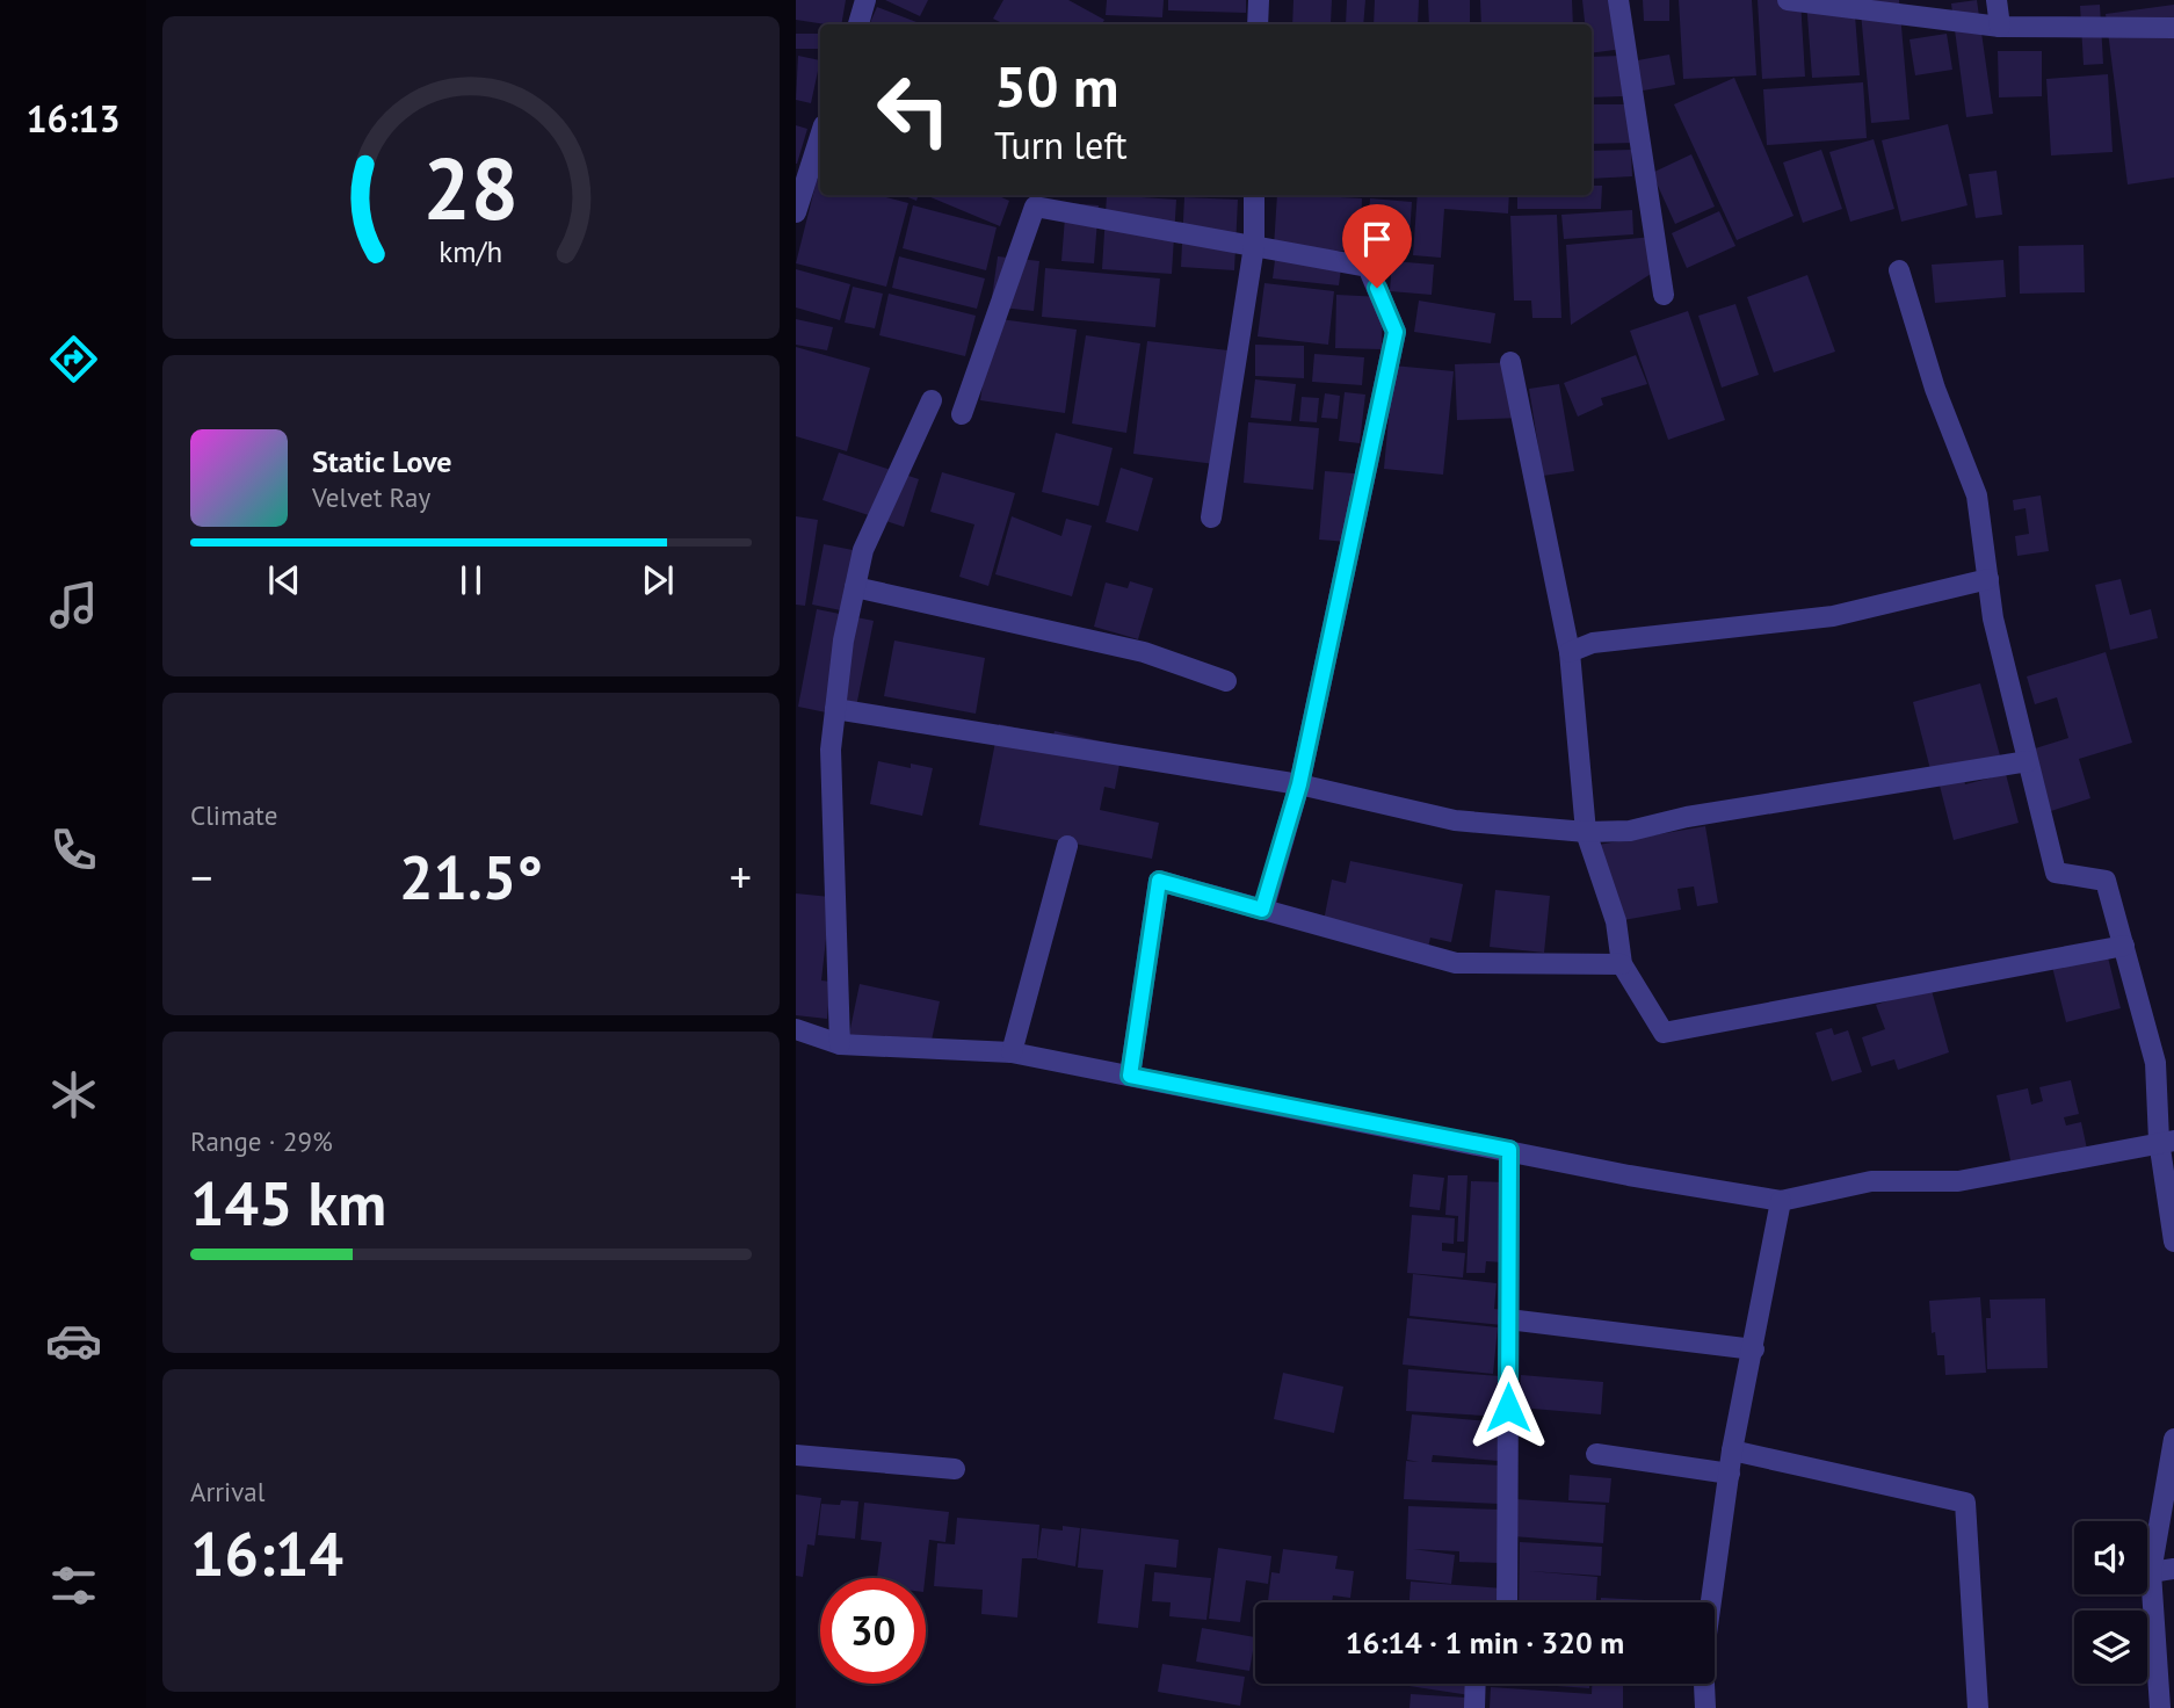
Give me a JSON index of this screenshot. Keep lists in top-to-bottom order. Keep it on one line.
{"page":{"tabs":"16:13","turn":["50 m","Turn left"],"song":["Static Love","Velvet Ray"],"tile":["Climate",["Range · 29%","145 km"],["Arrival","16:14"]],"heat":["−","21.5°","+"],"limit":"30","trip":"16:14 · 1 min · 320 m","gauge":["28","km/h"]}}
